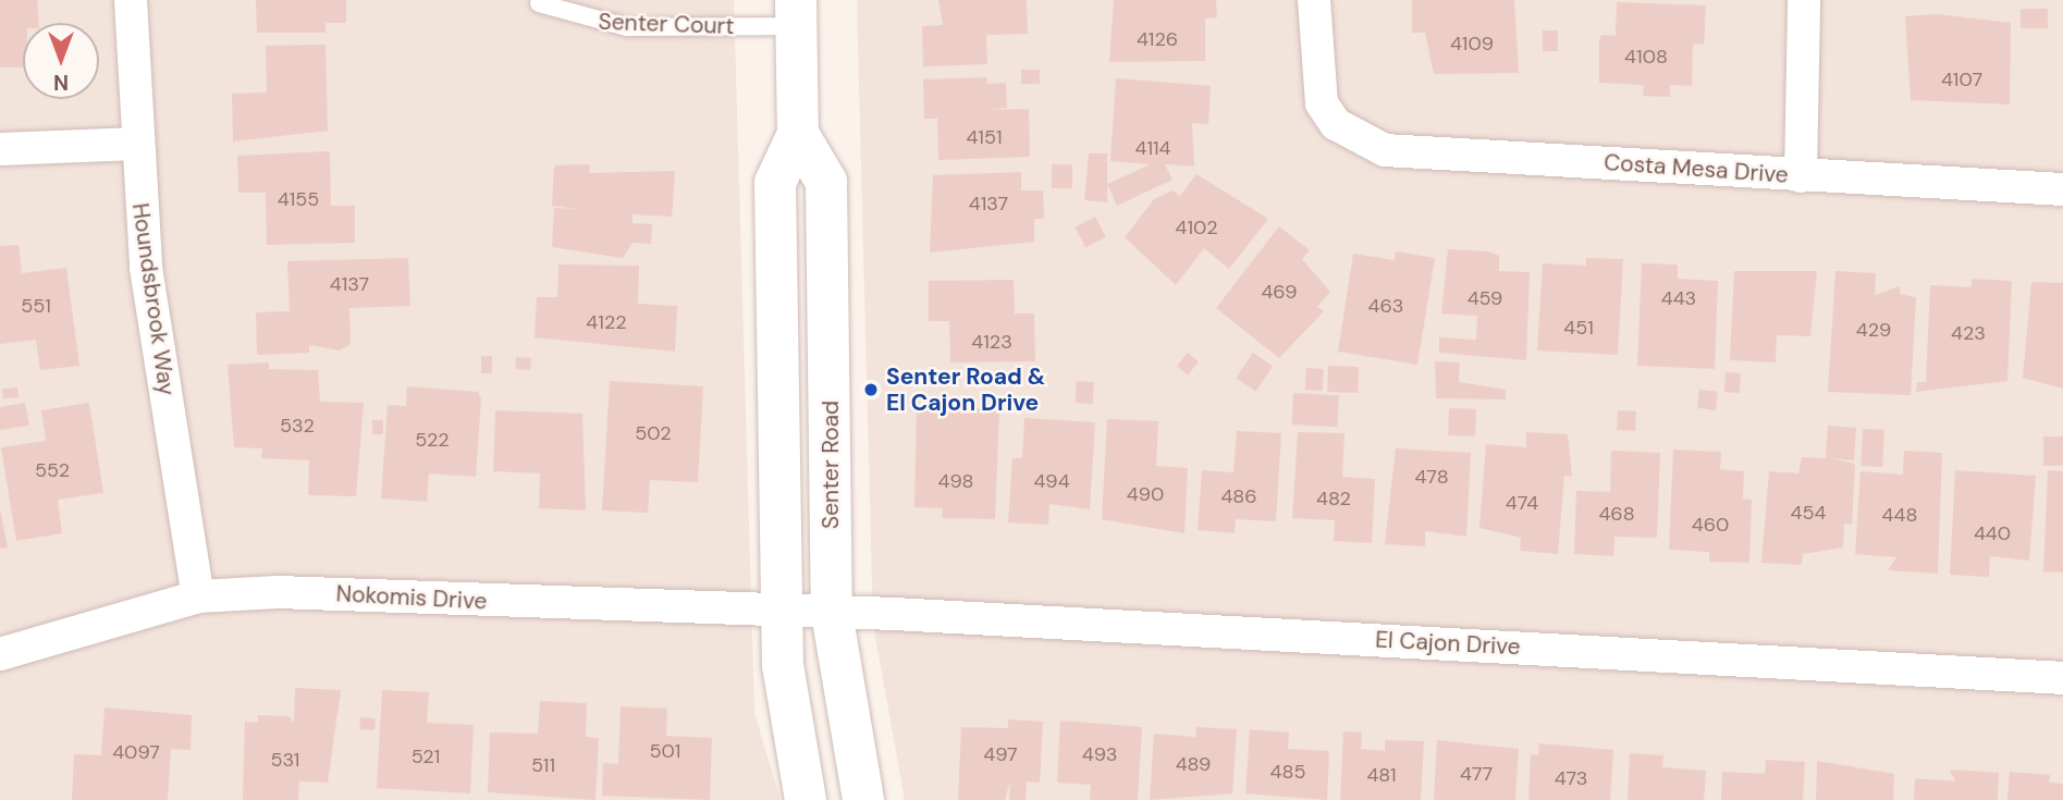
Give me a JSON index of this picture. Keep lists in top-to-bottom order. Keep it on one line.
{"streets":{"main road":["Senter Road"],"street":["Costa Mesa Drive","Houndsbrook Way","Nokomis Drive","El Cajon Drive"],"lane":["Senter Court"]},"crossings":[["Houndsbrook Way","Nokomis Drive"],["Senter Road","Nokomis Drive"],["Senter Road","El Cajon Drive"],["Nokomis Drive","El Cajon Drive"]],"places":["Senter Road & El Cajon Drive"],"house_numbers":["4126","4109","4108","4107","4151","4114","4155","4137","4102","4137","469","459","443","551","463","4122","451","429","423","4123","532","502","522","552","478","498","494","490","486","482","474","454","468","448","460","440","501","4097","497","493","521","531","489","511","485","477","481","473"],"north":"bottom"}
